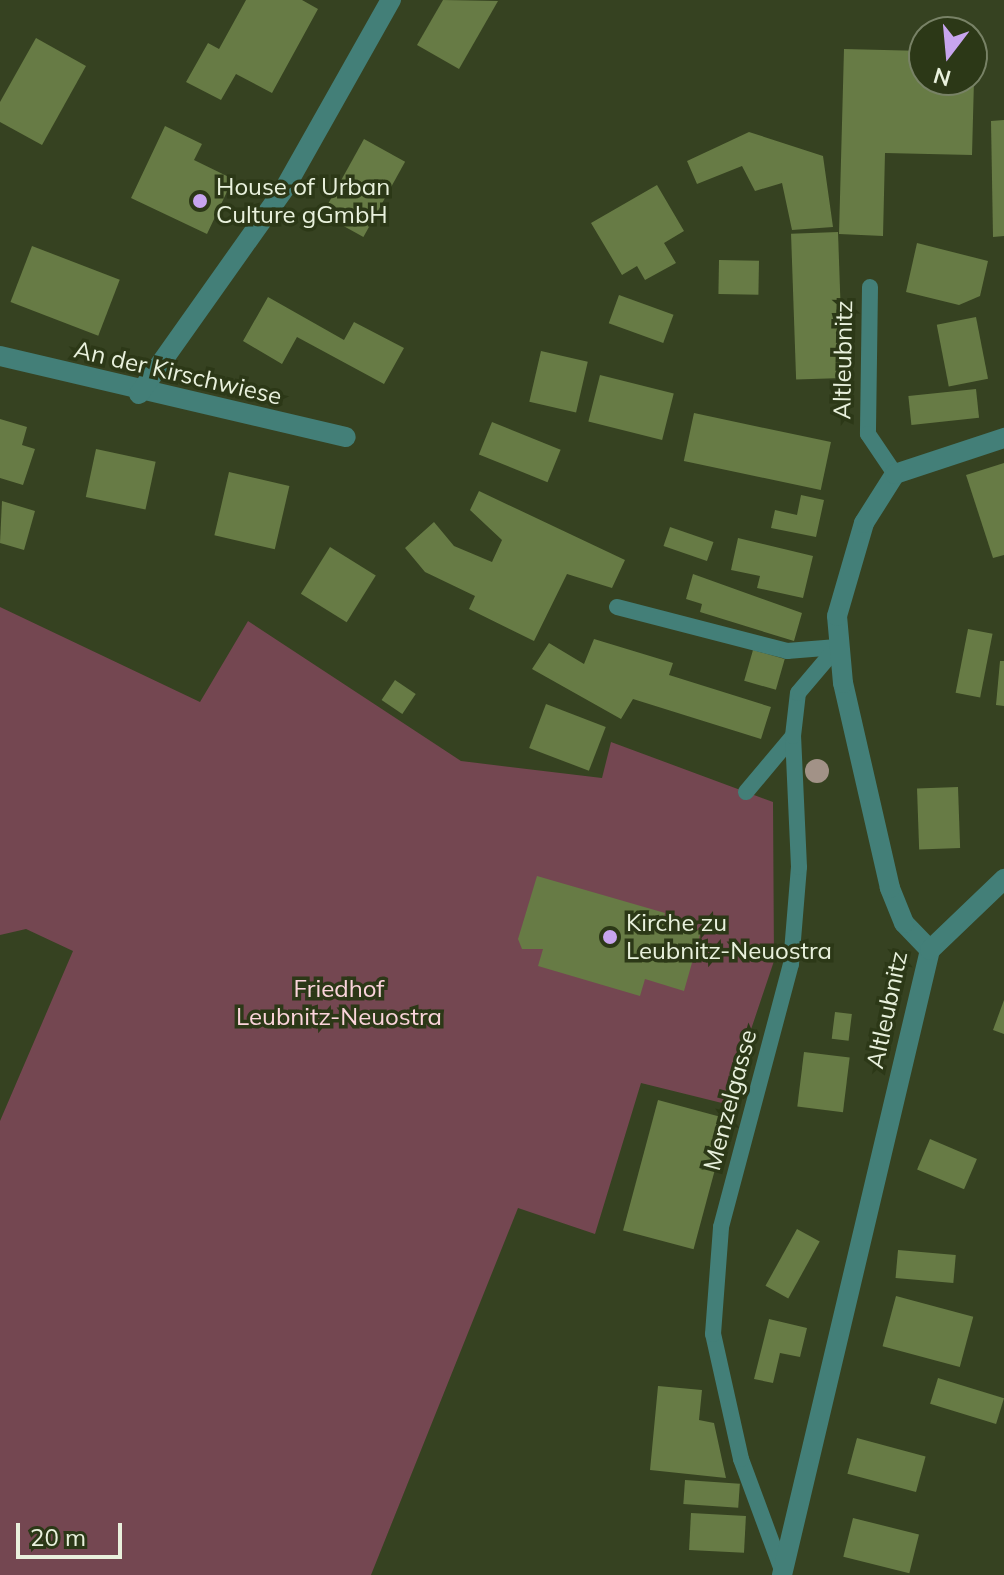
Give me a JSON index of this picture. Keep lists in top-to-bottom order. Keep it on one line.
{"streets":{"street":["Altleubnitz","An der Kirschwiese"],"lane":["Menzelgasse"]},"crossings":[["Altleubnitz","Menzelgasse"]],"parks":["Friedhof Leubnitz-Neuostra"],"places":["House of Urban Culture gGmbH","Kirche zu Leubnitz-Neuostra"],"scale_bar":"20 m","north":"bottom"}
